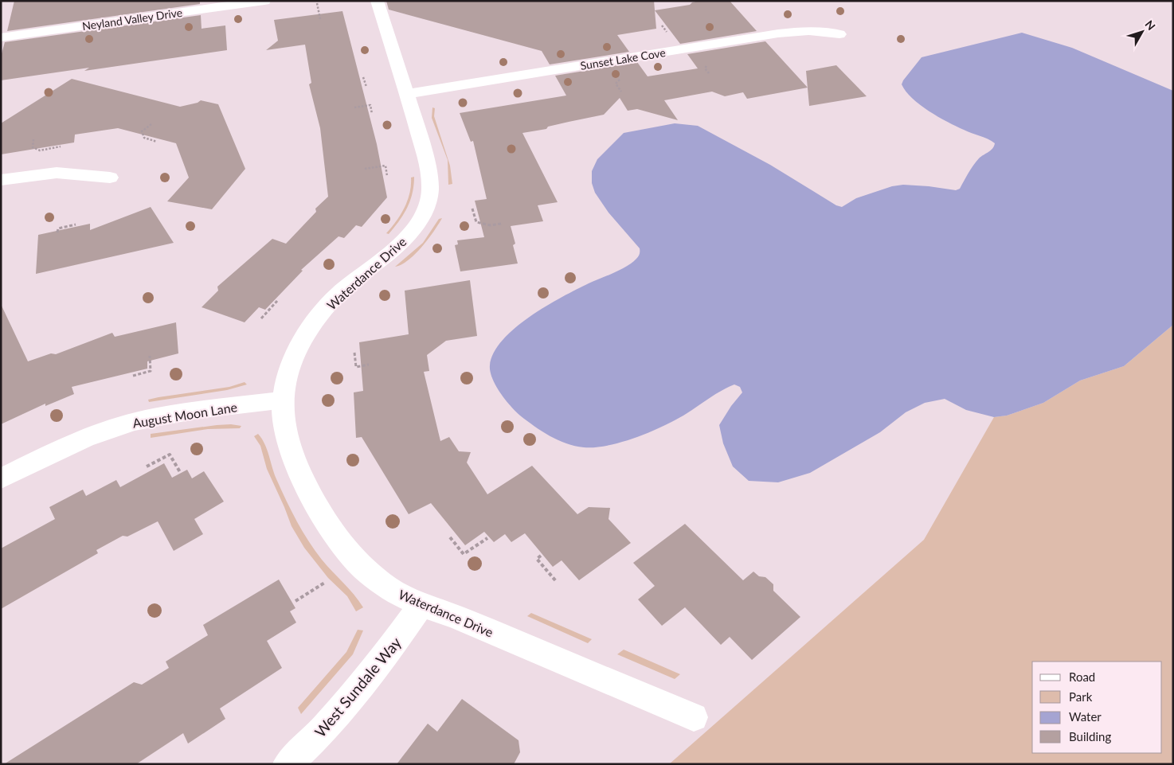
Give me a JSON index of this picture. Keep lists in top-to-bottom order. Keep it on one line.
{"streets":{"street":["Neyland Valley Drive","Sunset Lake Cove","Waterdance Drive","August Moon Lane","West Sundale Way"]},"crossings":[["Sunset Lake Cove","Waterdance Drive"],["Waterdance Drive","August Moon Lane"],["Waterdance Drive","West Sundale Way"]],"legend":["Road","Park","Water","Building"],"north":"top right"}
